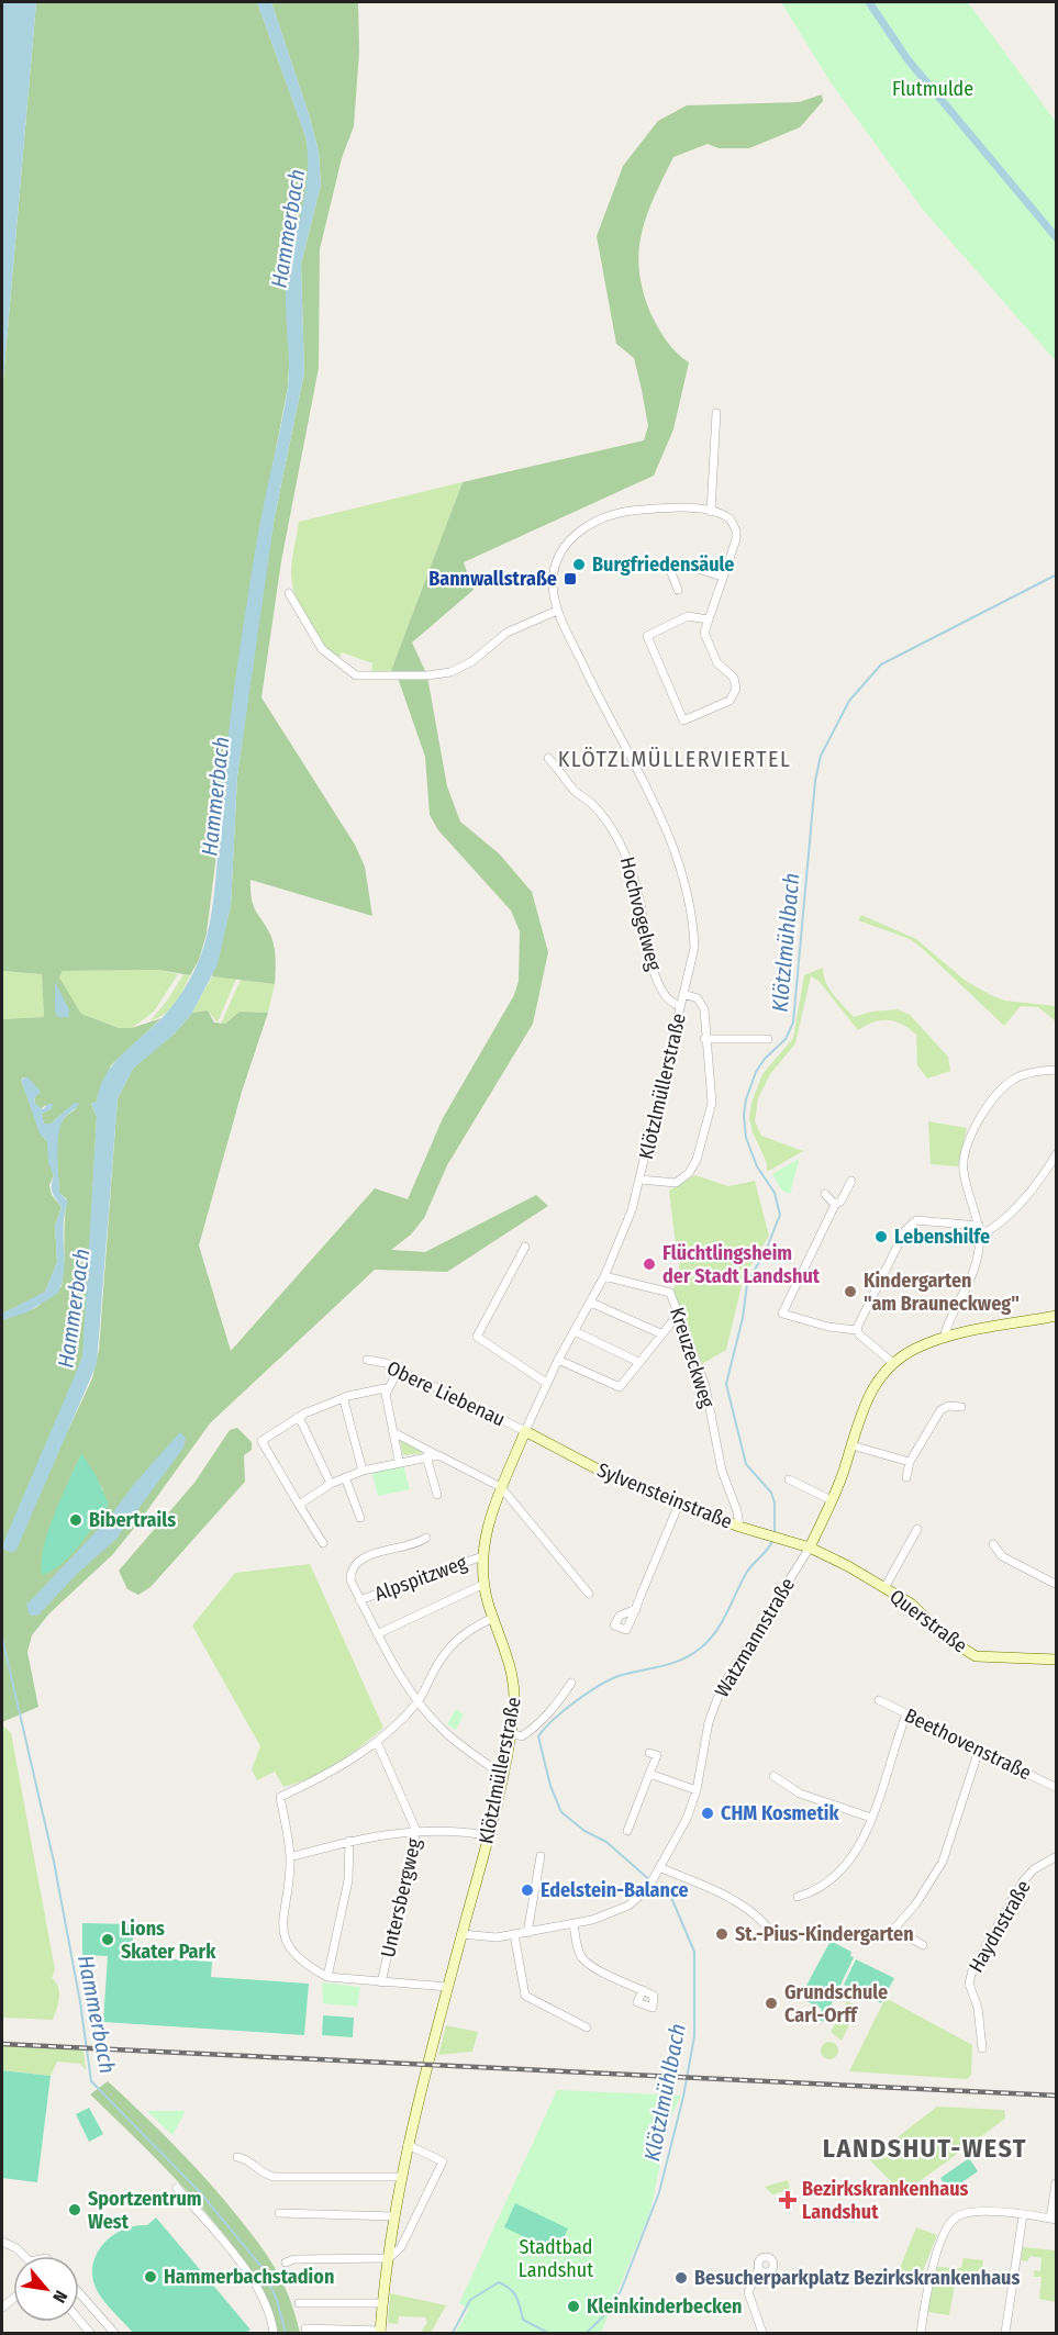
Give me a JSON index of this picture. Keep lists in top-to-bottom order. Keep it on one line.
{"streets":{"street":["Hochvogelweg","Klötzlmüllerstraße","Kreuzeckweg","Obere Liebenau","Sylvensteinstraße","Alpspitzweg","Querstraße","Watzmannstraße","Beethovenstraße","Untersbergweg","Haydnstraße"]},"crossings":[["Hochvogelweg","Klötzlmüllerstraße"],["Klötzlmüllerstraße","Kreuzeckweg"],["Klötzlmüllerstraße","Obere Liebenau"],["Klötzlmüllerstraße","Sylvensteinstraße"],["Klötzlmüllerstraße","Alpspitzweg"],["Klötzlmüllerstraße","Watzmannstraße"],["Kreuzeckweg","Sylvensteinstraße"],["Obere Liebenau","Sylvensteinstraße"],["Sylvensteinstraße","Querstraße"],["Sylvensteinstraße","Watzmannstraße"],["Querstraße","Watzmannstraße"]],"districts":["KLÖTZLMÜLLERVIERTEL","LANDSHUT-WEST"],"water":["Hammerbach","Klötzlmühlbach"],"parks":["Flutmulde","Stadtbad Landshut"],"places":{"other":["Burgfriedensäule","Lebenshilfe","Flüchtlingsheim der Stadt Landshut","Kindergarten \"am Brauneckweg\"","Bibertrails","CHM Kosmetik","Edelstein-Balance","St.-Pius-Kindergarten","Lions Skater Park","Grundschule Carl-Orff","Sportzentrum West","Hammerbachstadion","Besucherparkplatz Bezirkskrankenhaus","Kleinkinderbecken"],"transit":["Bannwallstraße"],"health":["Bezirkskrankenhaus Landshut"]},"north":"bottom right"}
